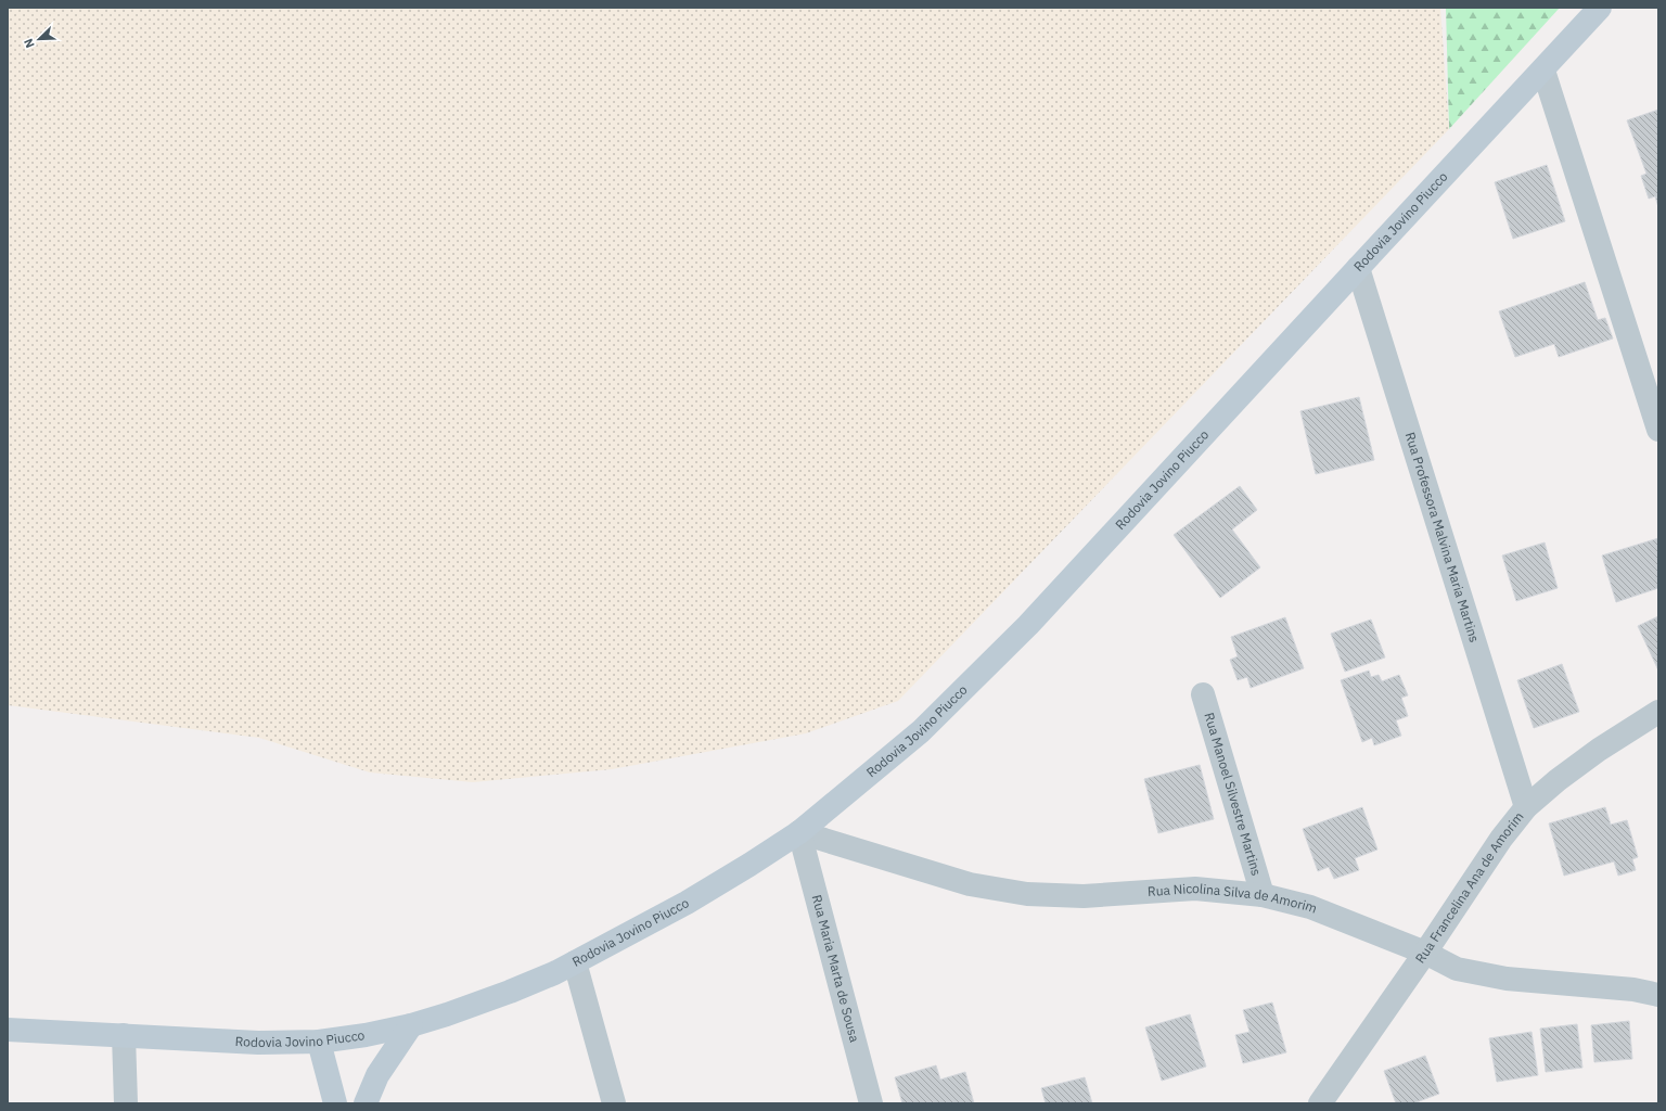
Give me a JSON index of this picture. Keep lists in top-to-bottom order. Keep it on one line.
{"streets":{"main road":["Rodovia Jovino Piucco"],"street":["Rua Professora Malvina Maria Martins","Rua Manoel Silvestre Martins","Rua Francelina Ana de Amorim","Rua Nicolina Silva de Amorim","Rua Maria Marta de Sousa"]},"crossings":[["Rodovia Jovino Piucco","Rua Professora Malvina Maria Martins"],["Rodovia Jovino Piucco","Rua Nicolina Silva de Amorim"],["Rodovia Jovino Piucco","Rua Maria Marta de Sousa"],["Rua Professora Malvina Maria Martins","Rua Francelina Ana de Amorim"],["Rua Manoel Silvestre Martins","Rua Nicolina Silva de Amorim"],["Rua Francelina Ana de Amorim","Rua Nicolina Silva de Amorim"],["Rua Nicolina Silva de Amorim","Rua Maria Marta de Sousa"]],"north":"bottom left"}
